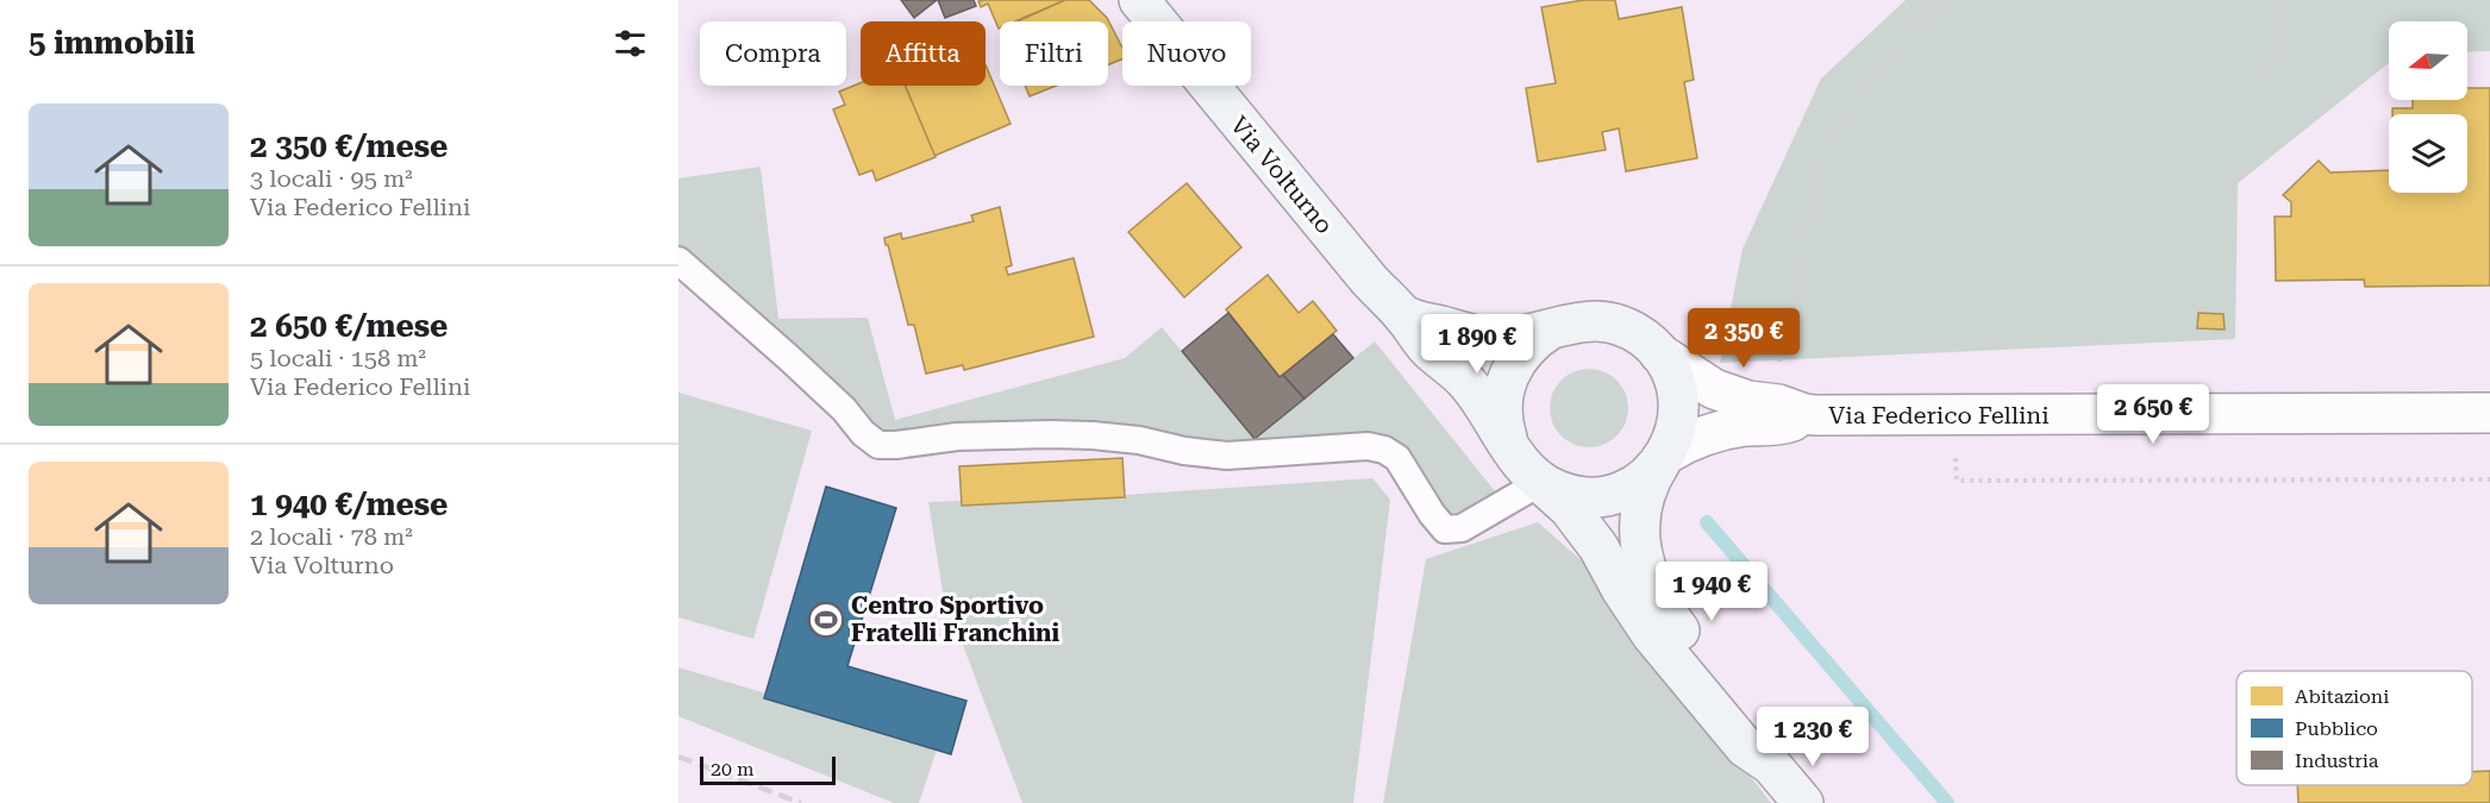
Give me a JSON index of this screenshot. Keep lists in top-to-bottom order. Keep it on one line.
{"streets":{"street":["Via Volturno","Via Federico Fellini"]},"crossings":[["Via Volturno","Via Federico Fellini"]],"places":{"sports":["Centro Sportivo Fratelli Franchini"]},"legend":["Abitazioni","Pubblico","Industria"],"scale_bar":"20 m","north":"left","page":{"heading":"5 immobili","chip":["Compra","Affitta","Filtri","Nuovo"],"list":[{"name":"2 350 €/mese","note":"3 locali · 95 m² · Via Federico Fellini"},{"name":"2 650 €/mese","note":"5 locali · 158 m² · Via Federico Fellini"},{"name":"1 940 €/mese","note":"2 locali · 78 m² · Via Volturno"}],"price":["2 350 €","1 890 €","2 650 €","1 940 €","1 230 €"],"scale":"20 m"}}
